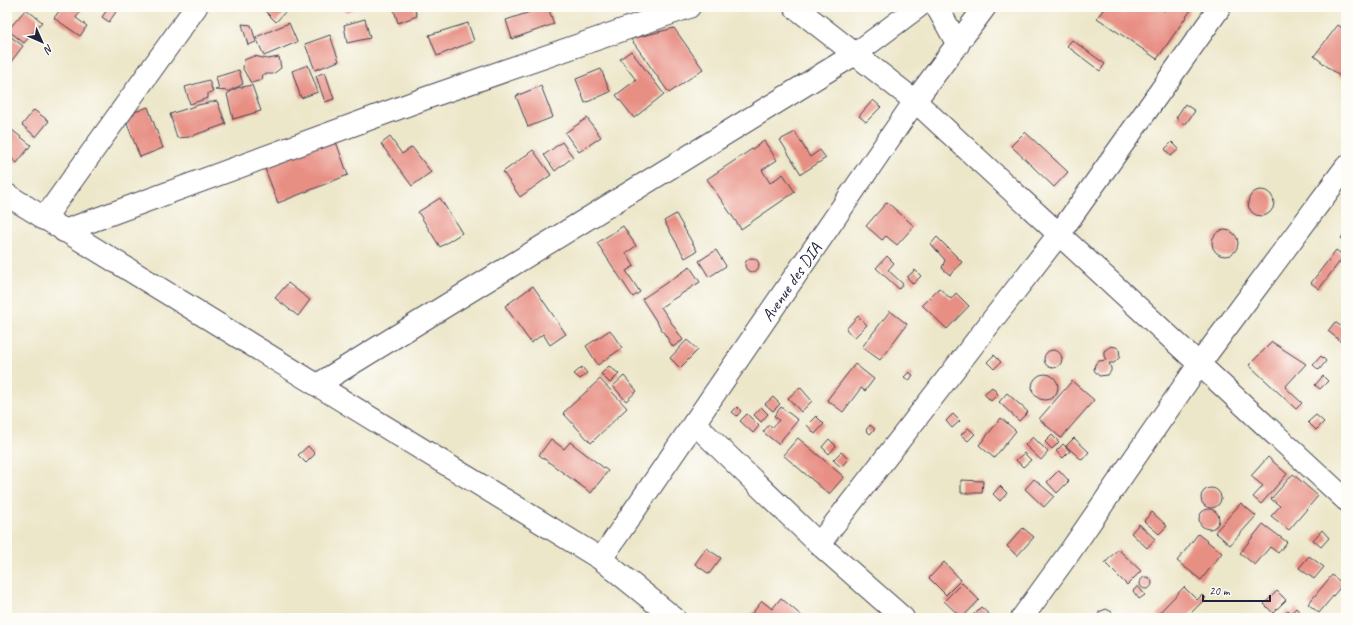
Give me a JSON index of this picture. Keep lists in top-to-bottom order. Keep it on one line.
{"streets":{"street":["Avenue des DIA"]},"scale_bar":"20 m","north":"bottom right"}
